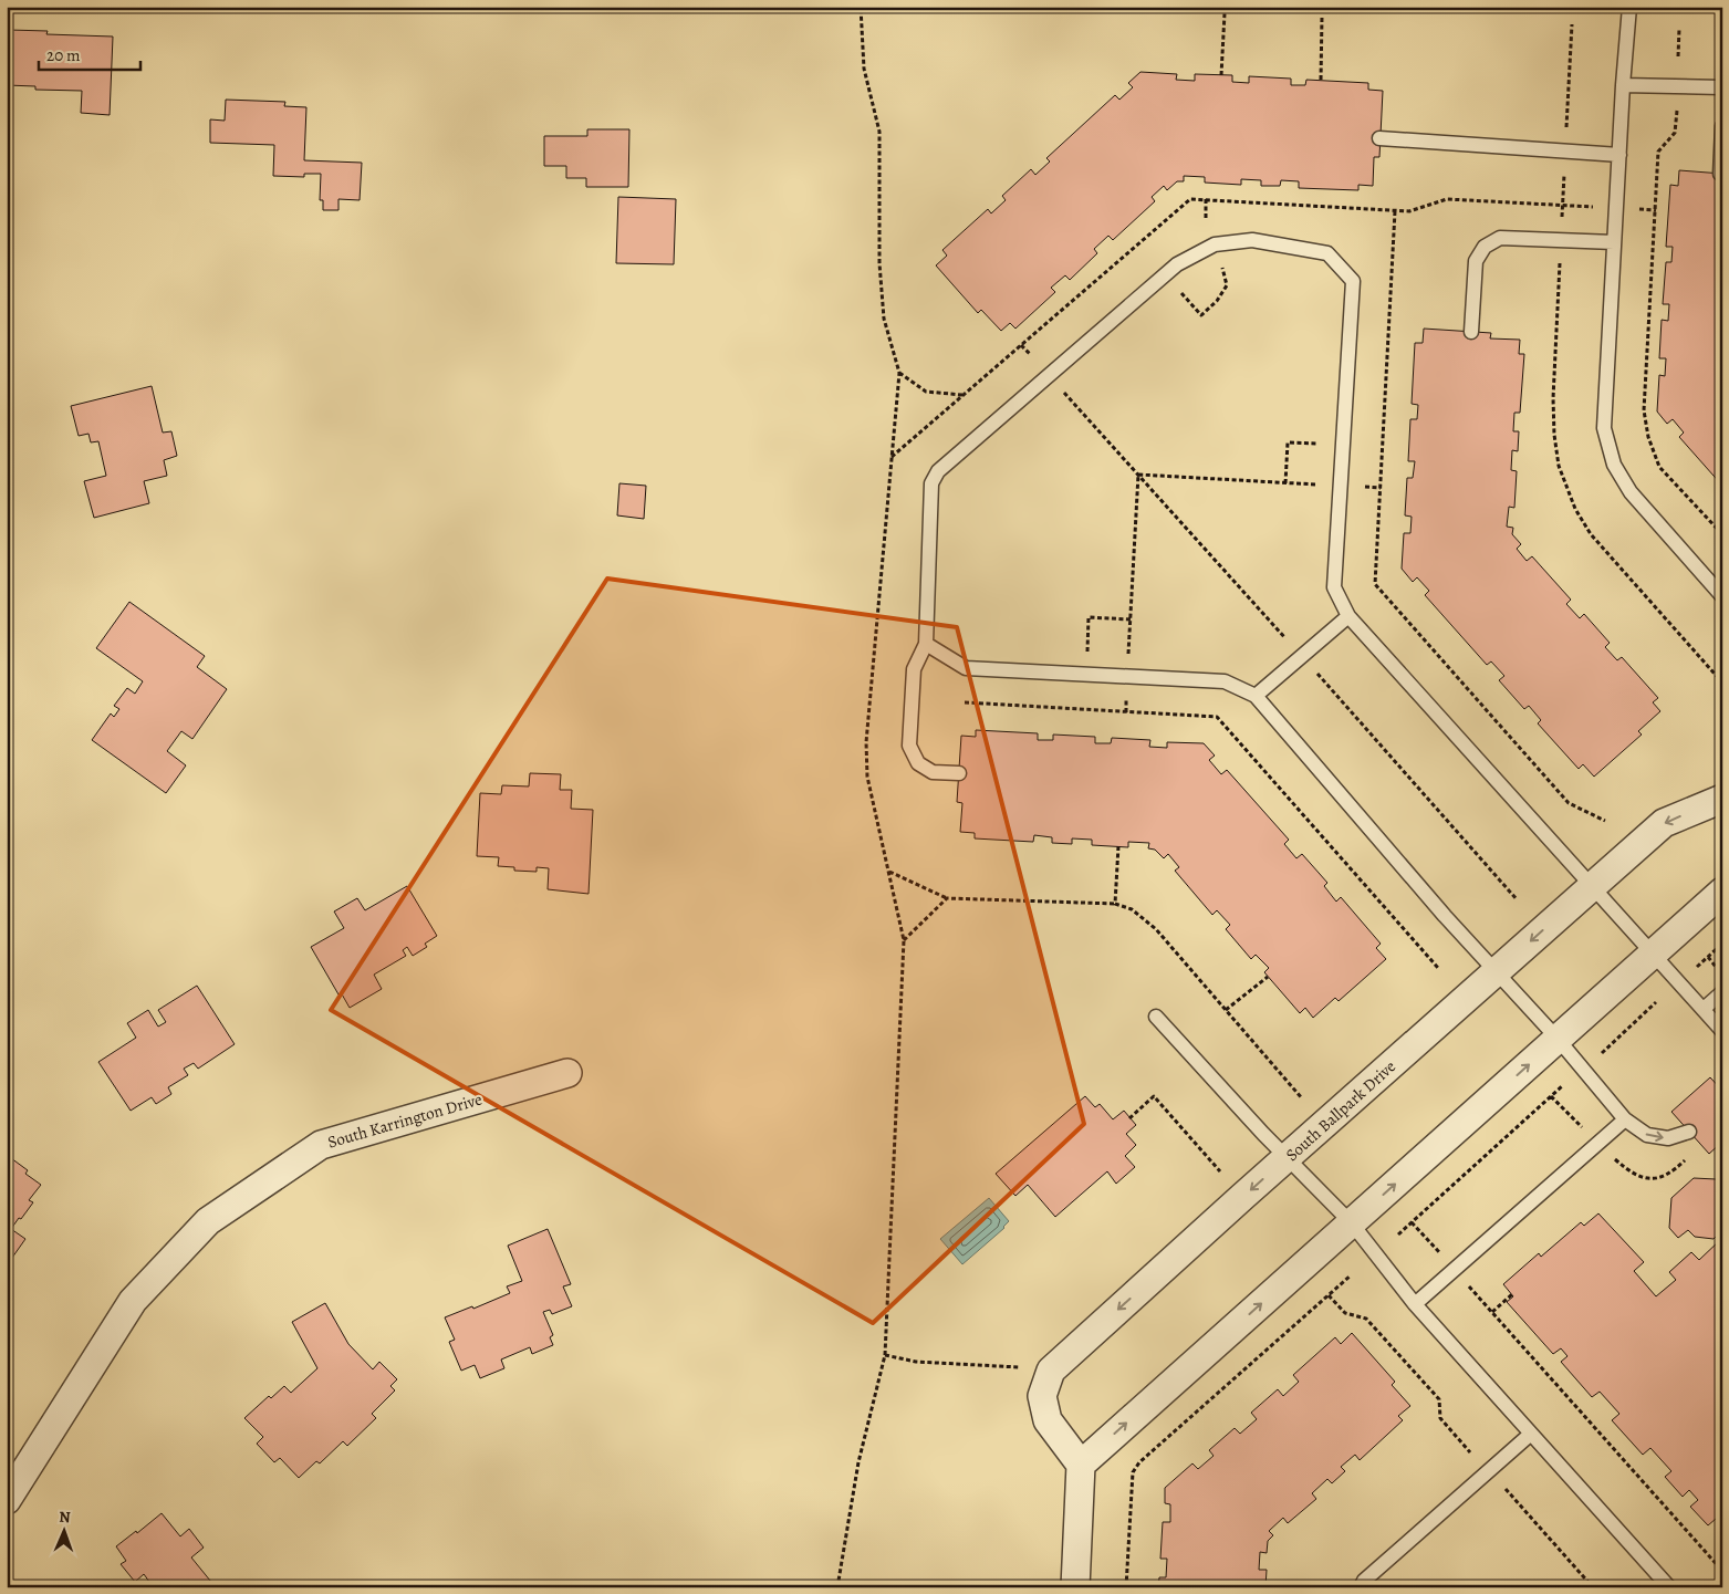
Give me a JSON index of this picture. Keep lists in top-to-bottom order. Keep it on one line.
{"streets":{"street":["South Ballpark Drive","South Karrington Drive"]},"scale_bar":"20 m","north":"top"}
